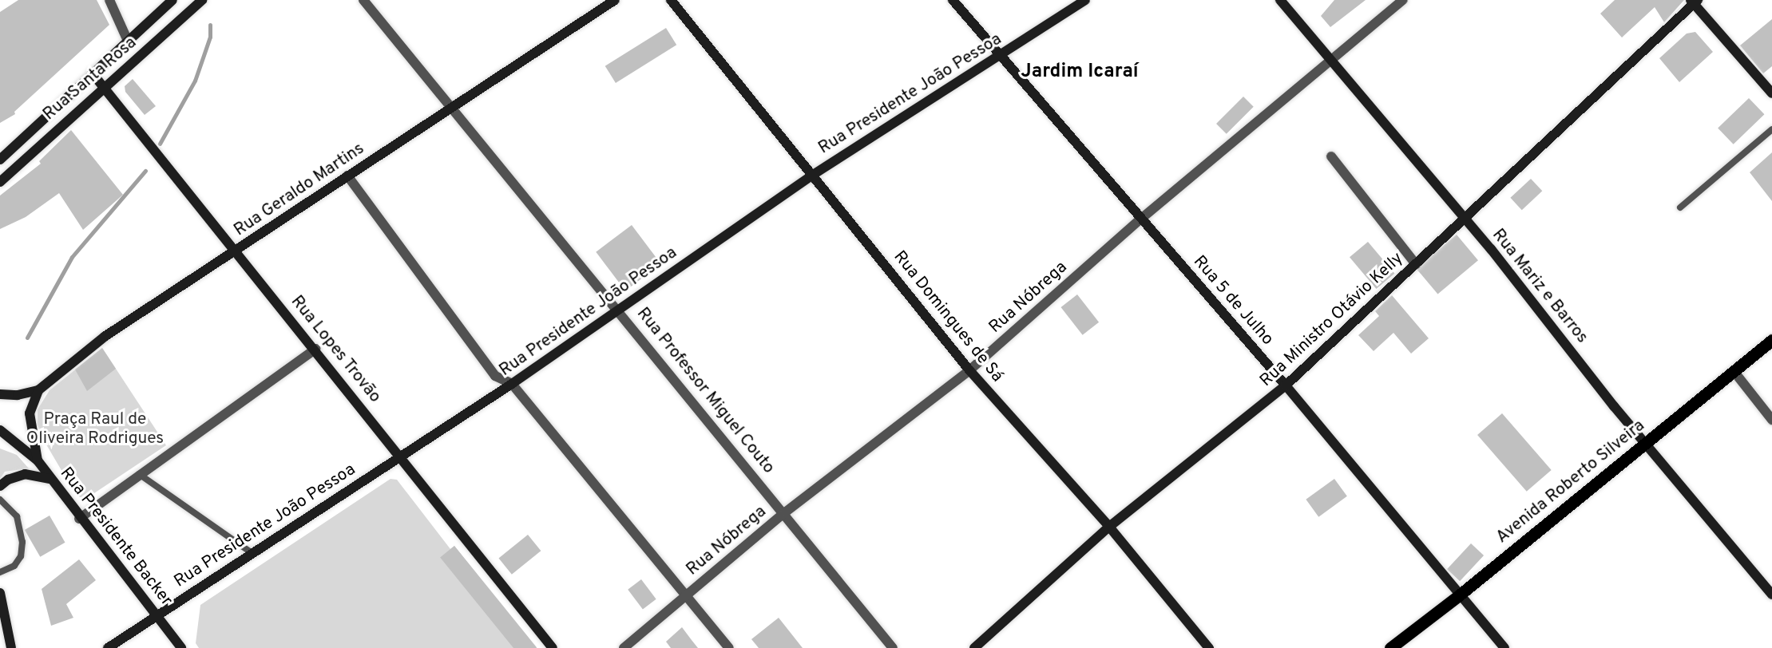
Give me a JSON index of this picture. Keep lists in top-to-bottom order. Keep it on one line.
{"streets":{"main road":["Avenida Roberto Silveira"],"street":["Rua Santa Rosa","Rua Presidente João Pessoa","Rua Geraldo Martins","Rua Mariz e Barros","Rua Nóbrega","Rua 5 de Julho","Rua Domingues de Sá","Rua Ministro Otávio Kelly","Rua Lopes Trovão","Rua Professor Miguel Couto","Rua Presidente Backer"]},"crossings":[["Rua Santa Rosa","Rua Lopes Trovão"],["Rua Presidente João Pessoa","Rua 5 de Julho"],["Rua Presidente João Pessoa","Rua Domingues de Sá"],["Rua Presidente João Pessoa","Rua Lopes Trovão"],["Rua Presidente João Pessoa","Rua Professor Miguel Couto"],["Rua Presidente João Pessoa","Rua Presidente Backer"],["Rua Geraldo Martins","Rua Lopes Trovão"],["Rua Geraldo Martins","Rua Professor Miguel Couto"],["Rua Mariz e Barros","Rua Nóbrega"],["Rua Mariz e Barros","Rua Ministro Otávio Kelly"],["Rua Mariz e Barros","Avenida Roberto Silveira"],["Rua Nóbrega","Rua 5 de Julho"],["Rua Nóbrega","Rua Domingues de Sá"],["Rua Nóbrega","Rua Professor Miguel Couto"],["Rua 5 de Julho","Rua Ministro Otávio Kelly"],["Rua 5 de Julho","Avenida Roberto Silveira"],["Rua Domingues de Sá","Rua Ministro Otávio Kelly"]],"districts":["Jardim Icaraí"],"parks":["Praça Raul de Oliveira Rodrigues"]}
